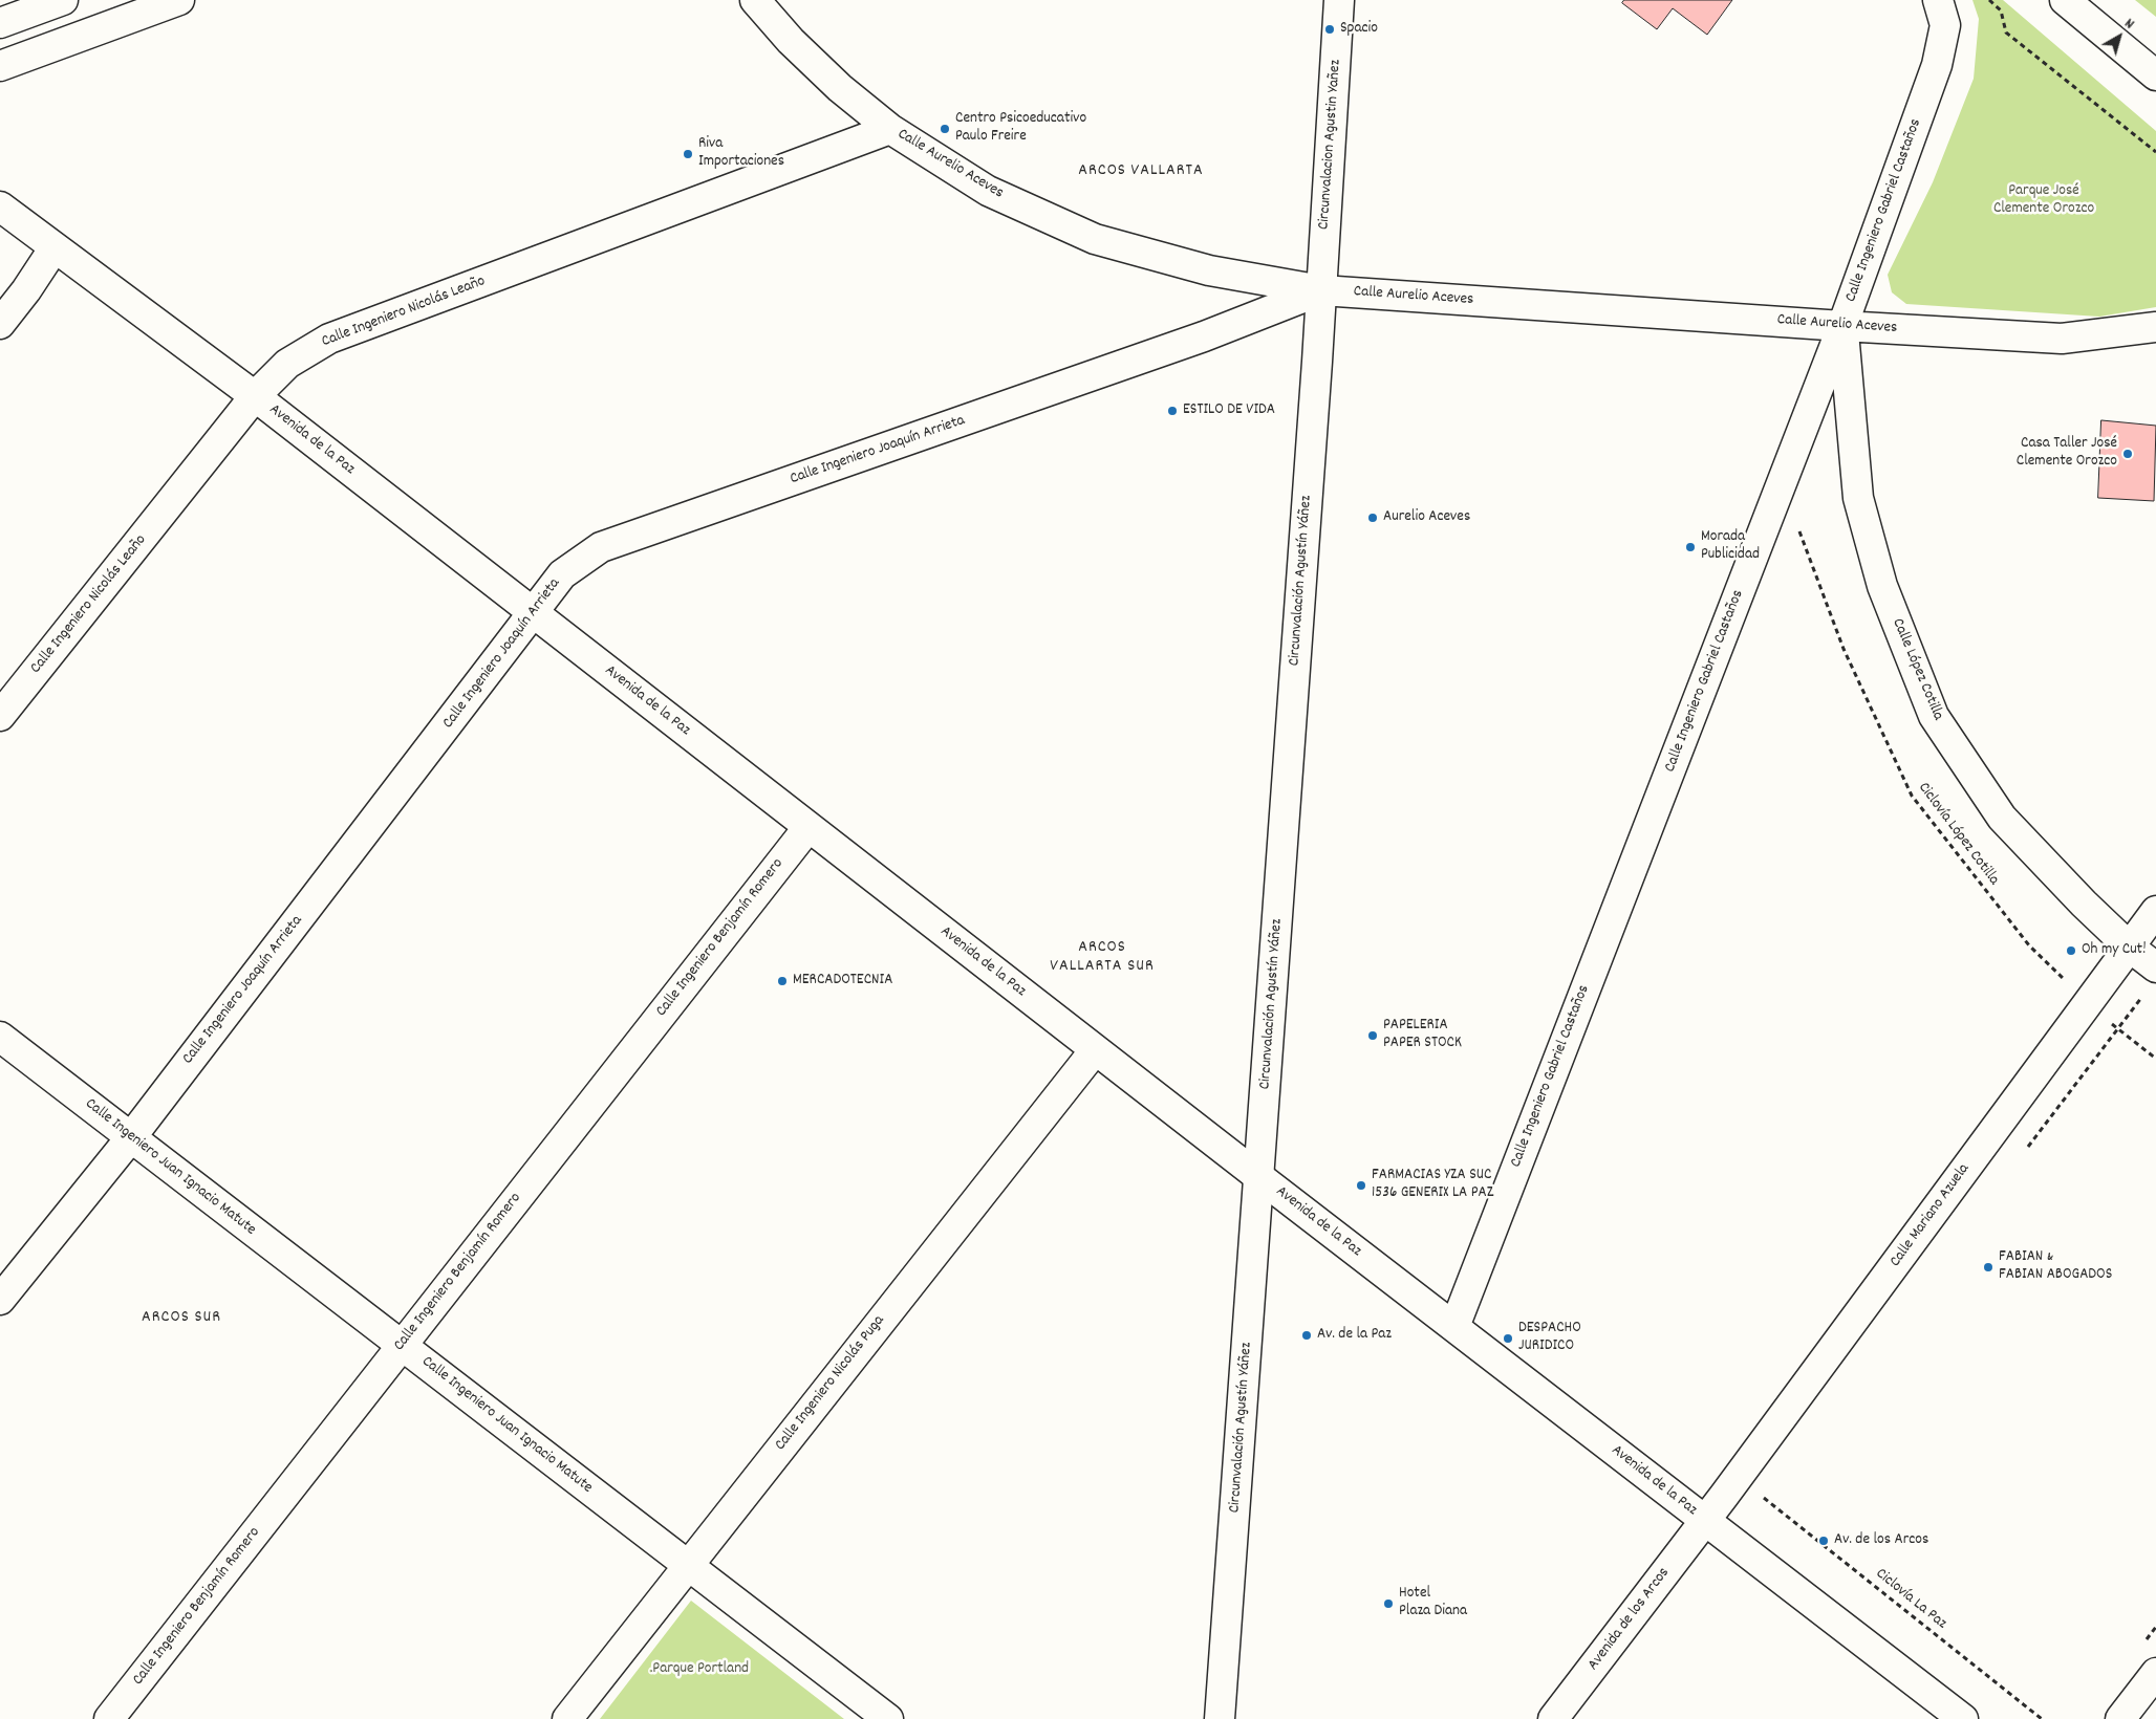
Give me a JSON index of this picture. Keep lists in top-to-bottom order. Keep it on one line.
{"streets":{"street":["Circunvalacion Agustin Yañez","Calle Aurelio Aceves","Calle Ingeniero Gabriel Castaños","Calle Ingeniero Nicolás Leaño","Avenida de la Paz","Calle Ingeniero Joaquín Arrieta","Circunvalación Agustín Yáñez","Calle López Cotilla","Calle Ingeniero Benjamín Romero","Calle Ingeniero Juan Ignacio Matute","Calle Mariano Azuela","Calle Ingeniero Nicolás Puga","Avenida de los Arcos"],"path":["Ciclovía López Cotilla","Ciclovía La Paz"]},"crossings":[["Circunvalacion Agustin Yañez","Calle Aurelio Aceves"],["Circunvalacion Agustin Yañez","Calle Ingeniero Joaquín Arrieta"],["Circunvalacion Agustin Yañez","Circunvalación Agustín Yáñez"],["Calle Aurelio Aceves","Calle Ingeniero Gabriel Castaños"],["Calle Aurelio Aceves","Calle Ingeniero Nicolás Leaño"],["Calle Aurelio Aceves","Calle Ingeniero Joaquín Arrieta"],["Calle Aurelio Aceves","Circunvalación Agustín Yáñez"],["Calle Aurelio Aceves","Calle López Cotilla"],["Calle Ingeniero Gabriel Castaños","Avenida de la Paz"],["Calle Ingeniero Gabriel Castaños","Calle López Cotilla"],["Calle Ingeniero Gabriel Castaños","Ciclovía López Cotilla"],["Calle Ingeniero Nicolás Leaño","Avenida de la Paz"],["Avenida de la Paz","Calle Ingeniero Joaquín Arrieta"],["Avenida de la Paz","Circunvalación Agustín Yáñez"],["Avenida de la Paz","Calle Ingeniero Benjamín Romero"],["Avenida de la Paz","Calle Mariano Azuela"],["Avenida de la Paz","Calle Ingeniero Nicolás Puga"],["Avenida de la Paz","Avenida de los Arcos"],["Calle Ingeniero Joaquín Arrieta","Circunvalación Agustín Yáñez"],["Calle Ingeniero Joaquín Arrieta","Calle Ingeniero Juan Ignacio Matute"],["Calle López Cotilla","Calle Mariano Azuela"],["Ciclovía López Cotilla","Calle Mariano Azuela"],["Calle Ingeniero Benjamín Romero","Calle Ingeniero Juan Ignacio Matute"],["Calle Ingeniero Juan Ignacio Matute","Calle Ingeniero Nicolás Puga"],["Calle Mariano Azuela","Avenida de los Arcos"]],"districts":["ARCOS VALLARTA","ARCOS VALLARTA SUR","ARCOS SUR"],"parks":["Parque José Clemente Orozco",".Parque Portland"],"places":["Spacio","Centro Psicoeducativo Paulo Freire","Riva Importaciones","ESTILO DE VIDA","Casa Taller José Clemente Orozco","Aurelio Aceves","Morada Publicidad","Oh my Cut!","MERCADOTECNIA","PAPELERIA PAPER STOCK","FARMACIAS YZA SUC 1536 GENERIX LA PAZ","FABIAN & FABIAN ABOGADOS","Av. de la Paz","DESPACHO JURIDICO","Av. de los Arcos","Hotel Plaza Diana"],"north":"top right"}
